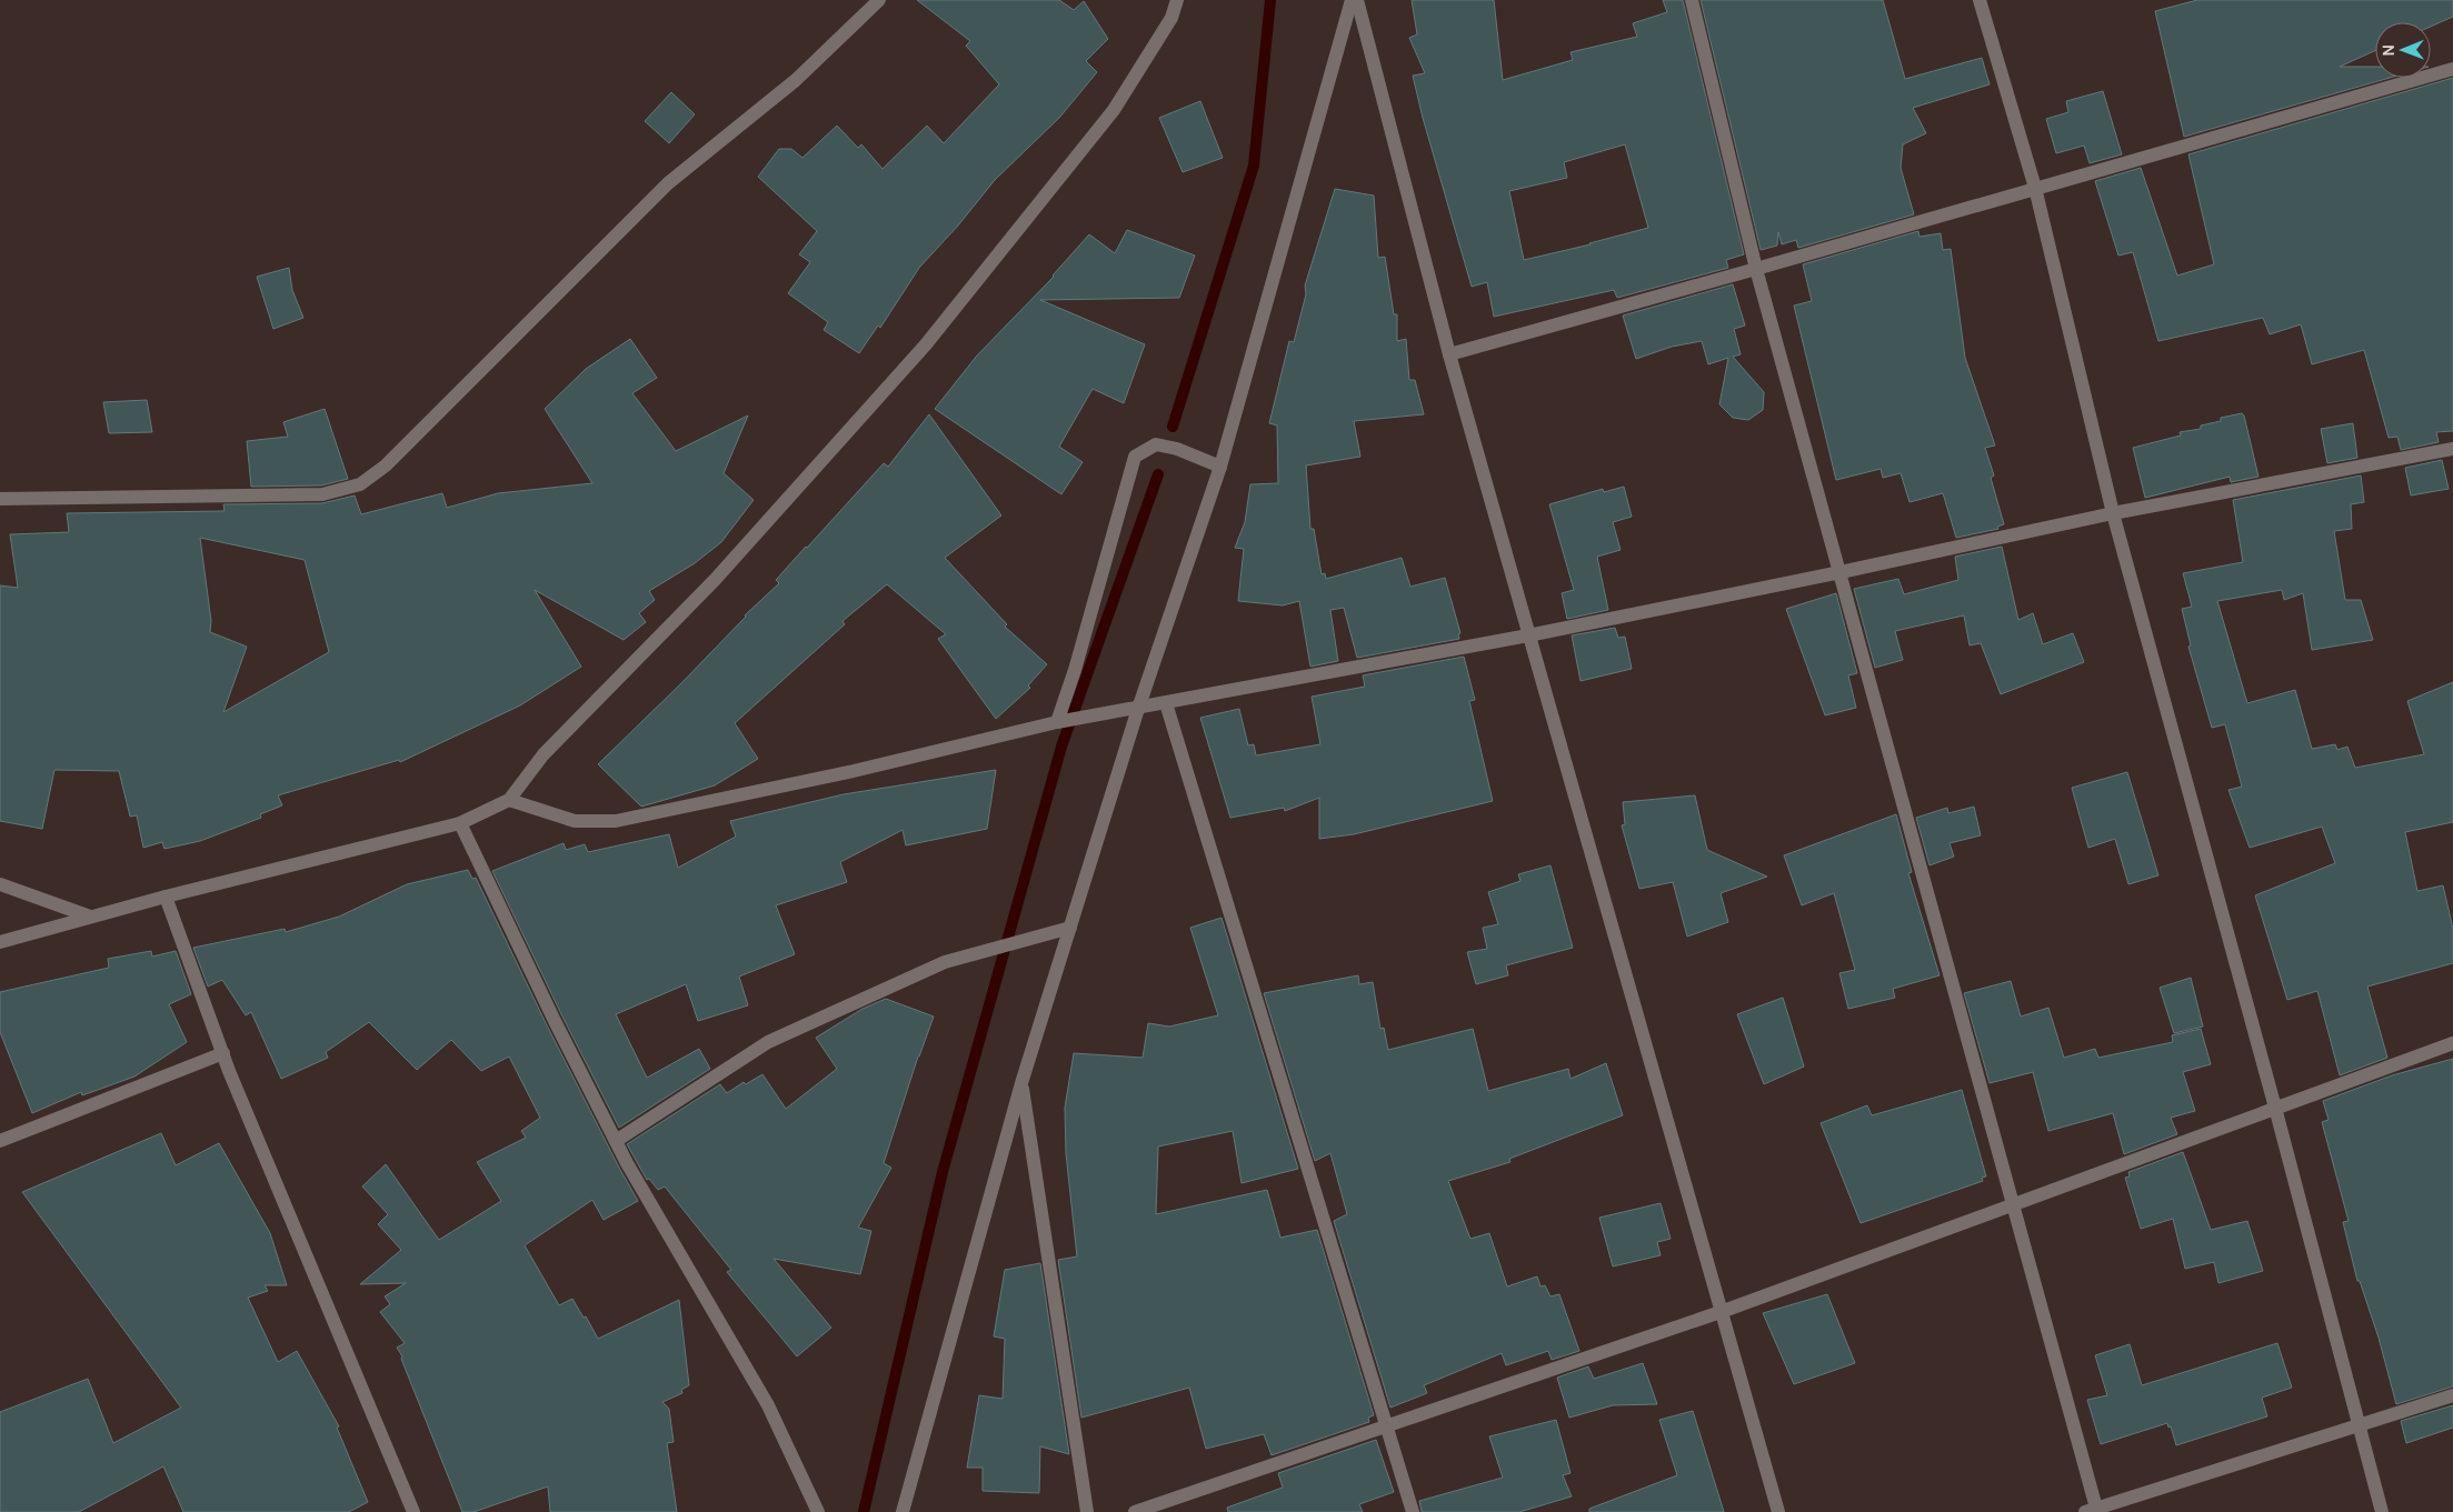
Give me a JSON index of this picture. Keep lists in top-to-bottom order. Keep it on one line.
{"north":"left"}
